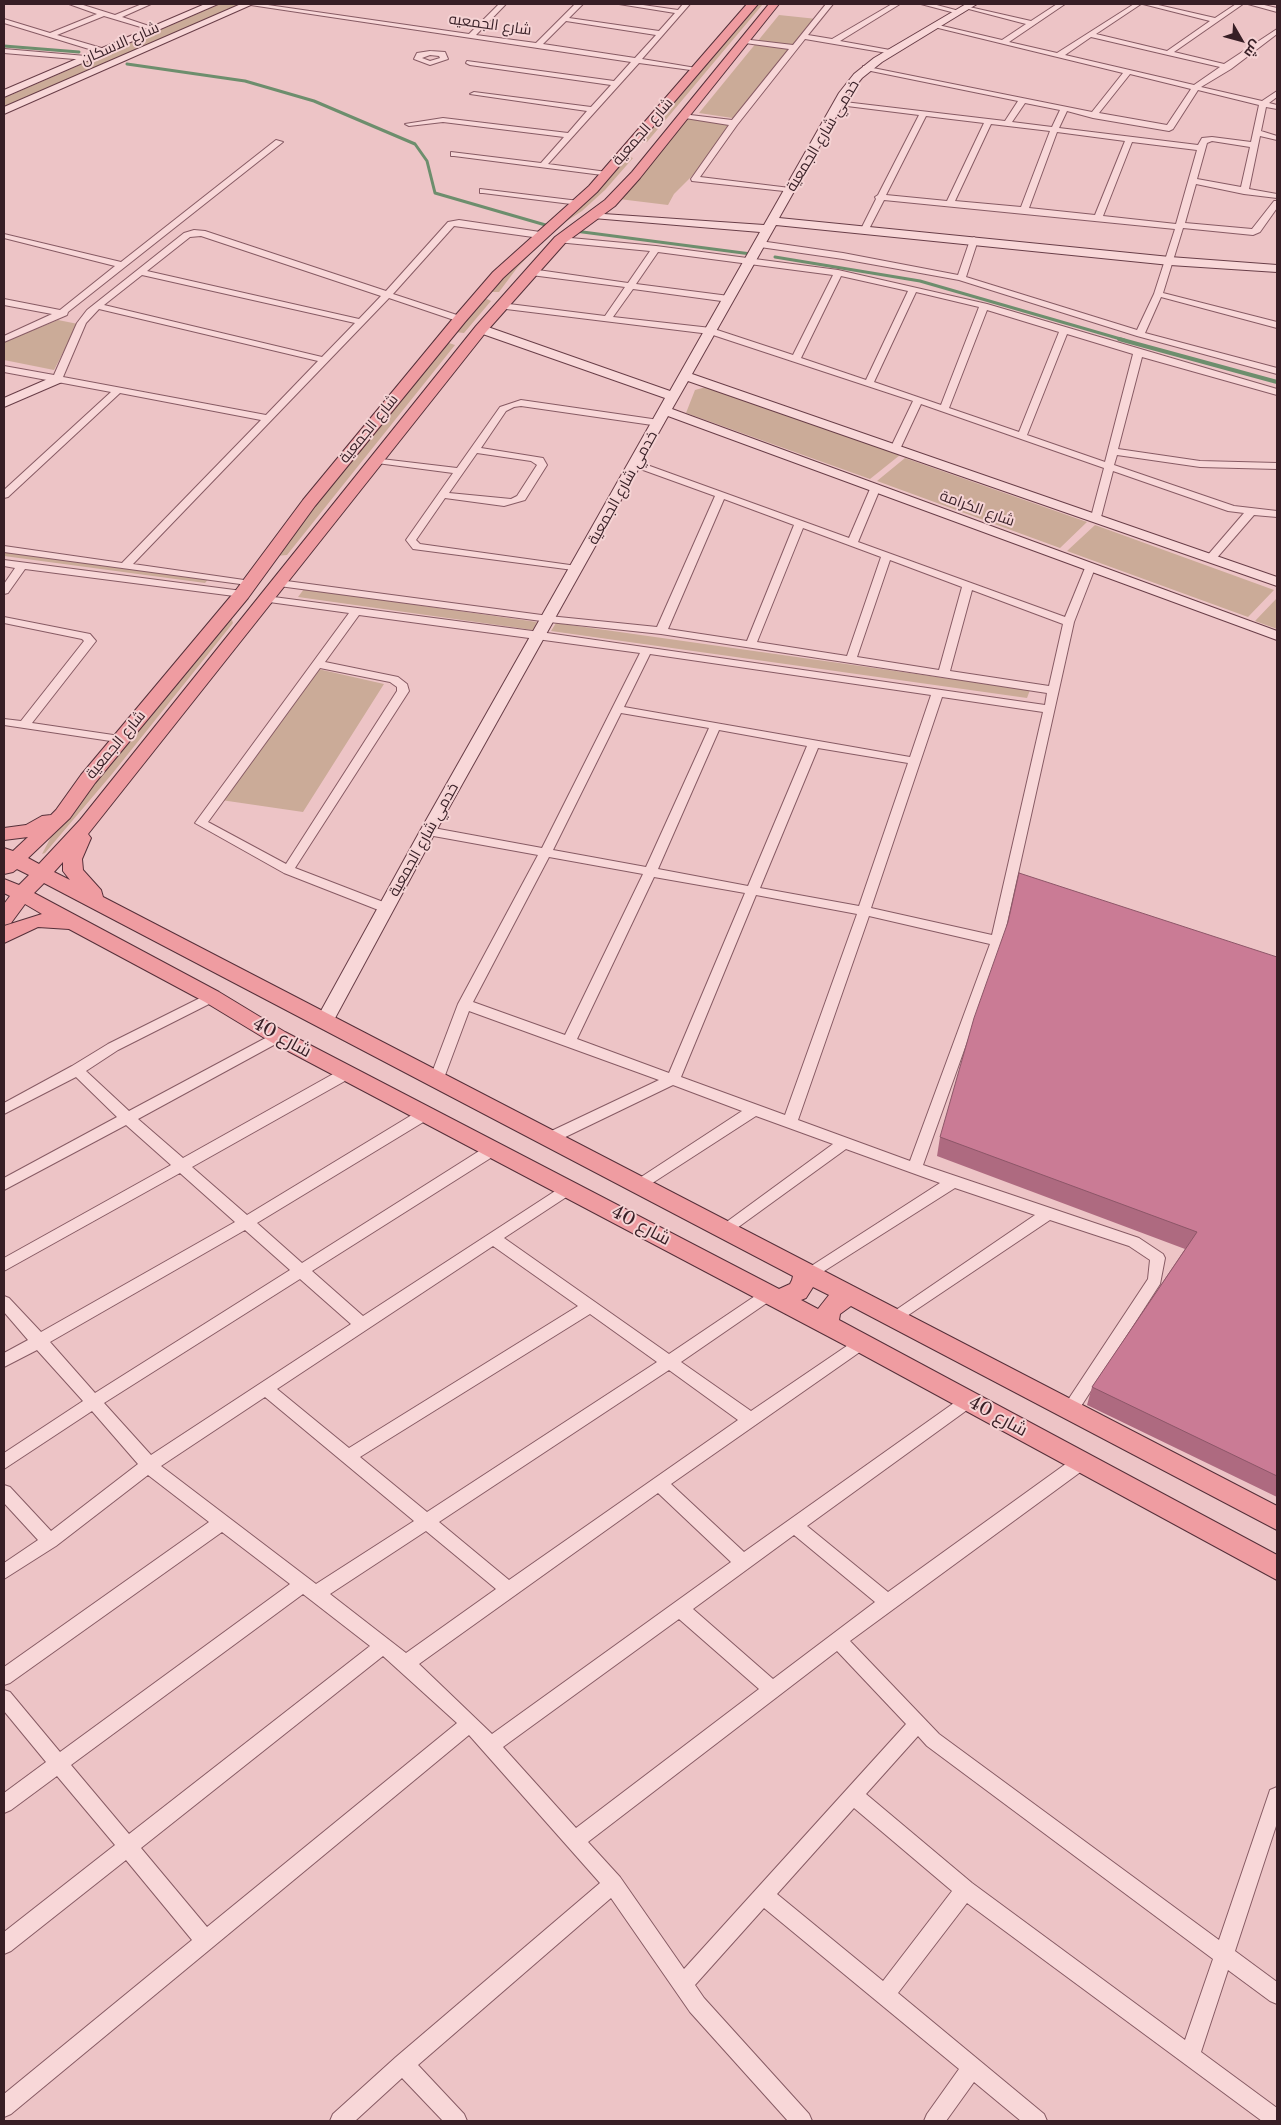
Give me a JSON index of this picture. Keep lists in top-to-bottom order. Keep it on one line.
{"streets":{"main road":["شارع الجمعية","شارع 40"],"street":["شارع الجمعيه","شارع الاسكان","خدمي شارع الجمعية","شارع الكرامة"]},"crossings":[["شارع الجمعيه","شارع الاسكان"],["شارع الجمعيه","شارع الجمعية"],["شارع الجمعية","شارع الكرامة"],["شارع الجمعية","شارع 40"],["خدمي شارع الجمعية","شارع الكرامة"],["خدمي شارع الجمعية","شارع 40"]],"north":"bottom right"}
